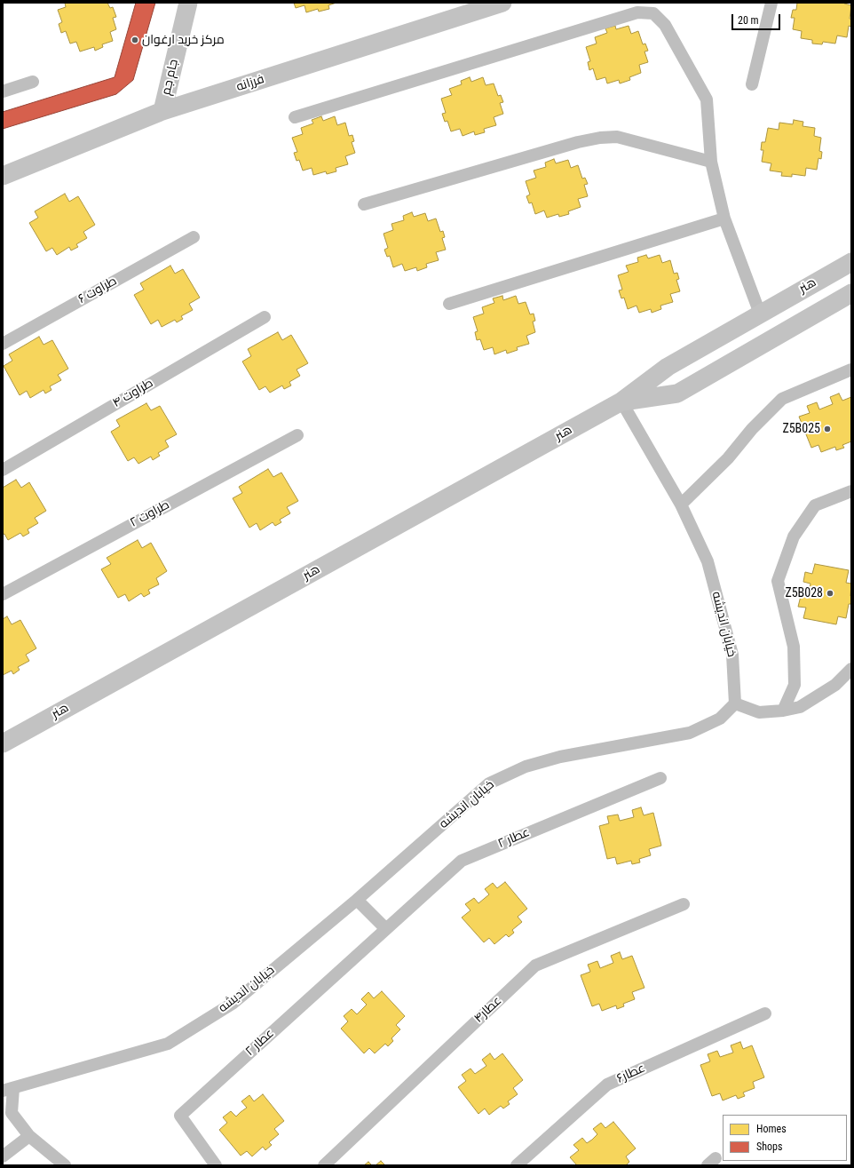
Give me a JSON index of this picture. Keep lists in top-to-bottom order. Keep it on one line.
{"streets":{"street":["جام جم","فرزانه","هنر","طراوت ۶","طراوت ۴","طراوت ۲","خیابان اندیشه","عطار ۲","عطار۴","عطار۶"]},"crossings":[["جام جم","فرزانه"],["هنر","خیابان اندیشه"]],"places":["مرکز خرید ارغوان","Z5B025","Z5B028"],"legend":["Homes","Shops"],"scale_bar":"20 m"}
